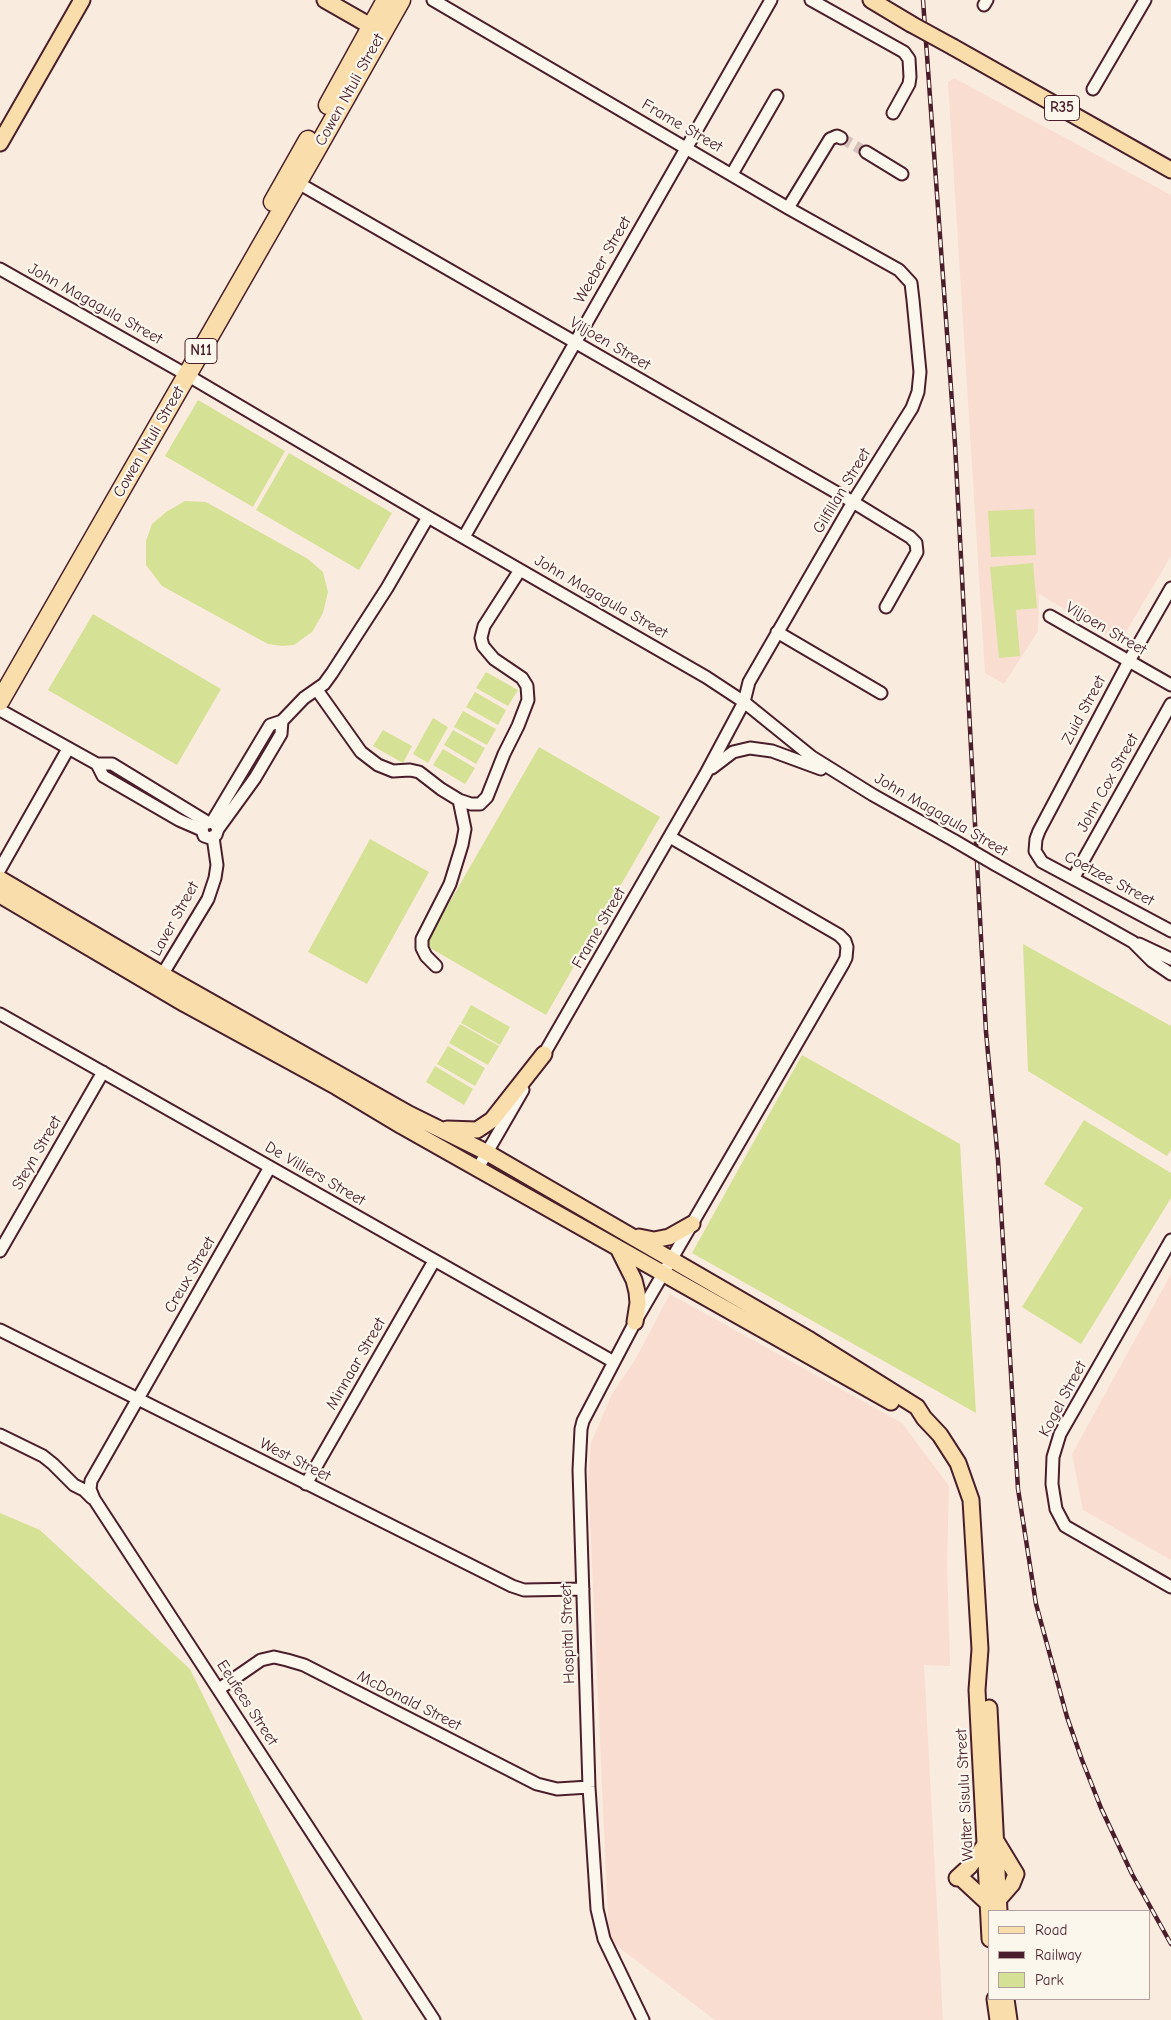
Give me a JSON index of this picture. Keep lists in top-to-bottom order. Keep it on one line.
{"streets":{"highway":["Cowen Ntuli Street","N11"],"main road":["R35","Walter Sisulu Street"],"street":["Frame Street","Weeber Street","John Magagula Street","Viljoen Street","Gilfillan Street","Zuid Street","John Cox Street","Coetzee Street","Laver Street","Steyn Street","De Villiers Street","Creux Street","Minnaar Street","Kogel Street","West Street","Hospital Street","McDonald Street","Eeufees Street"]},"crossings":[["Cowen Ntuli Street","John Magagula Street"],["Cowen Ntuli Street","Viljoen Street"],["Frame Street","Weeber Street"],["Frame Street","John Magagula Street"],["Frame Street","Gilfillan Street"],["Frame Street","Hospital Street"],["Frame Street","Walter Sisulu Street"],["Weeber Street","John Magagula Street"],["Weeber Street","Viljoen Street"],["John Magagula Street","Gilfillan Street"],["Viljoen Street","Gilfillan Street"],["Viljoen Street","Zuid Street"],["Zuid Street","Coetzee Street"],["John Cox Street","Coetzee Street"],["Steyn Street","De Villiers Street"],["De Villiers Street","Creux Street"],["De Villiers Street","Minnaar Street"],["De Villiers Street","Hospital Street"],["Creux Street","West Street"],["Minnaar Street","West Street"],["West Street","Hospital Street"],["Hospital Street","McDonald Street"],["Hospital Street","Walter Sisulu Street"],["McDonald Street","Eeufees Street"]],"legend":["Road","Railway","Park"]}
